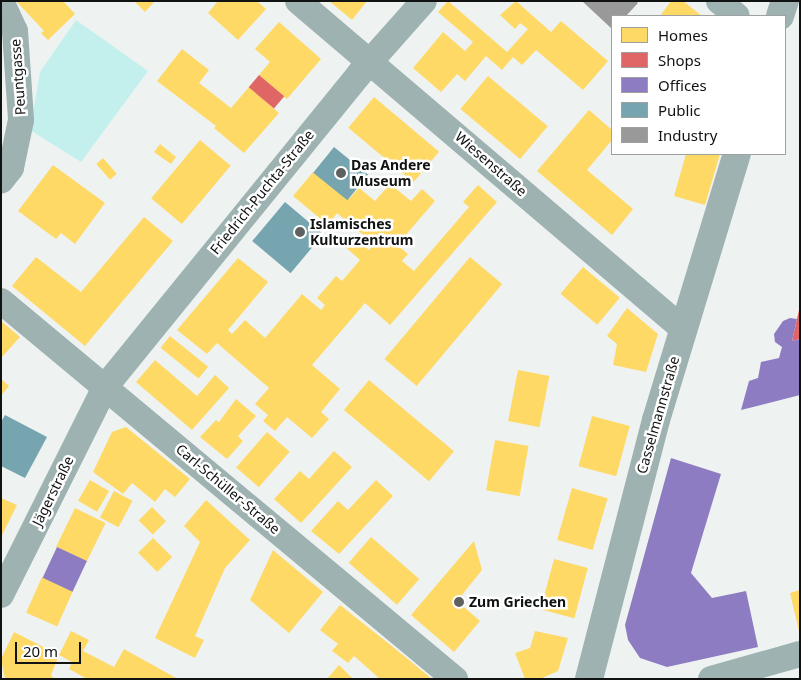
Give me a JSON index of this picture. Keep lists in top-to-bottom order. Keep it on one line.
{"streets":{"street":["Peuntgasse","Wiesenstraße","Friedrich-Puchta-Straße","Casselmannstraße","Carl-Schüller-Straße","Jägerstraße"]},"crossings":[["Wiesenstraße","Friedrich-Puchta-Straße"],["Wiesenstraße","Casselmannstraße"],["Friedrich-Puchta-Straße","Carl-Schüller-Straße"],["Friedrich-Puchta-Straße","Jägerstraße"],["Carl-Schüller-Straße","Jägerstraße"]],"places":["Das Andere Museum","Islamisches Kulturzentrum","Zum Griechen"],"legend":["Homes","Shops","Offices","Public","Industry"],"scale_bar":"20 m"}
